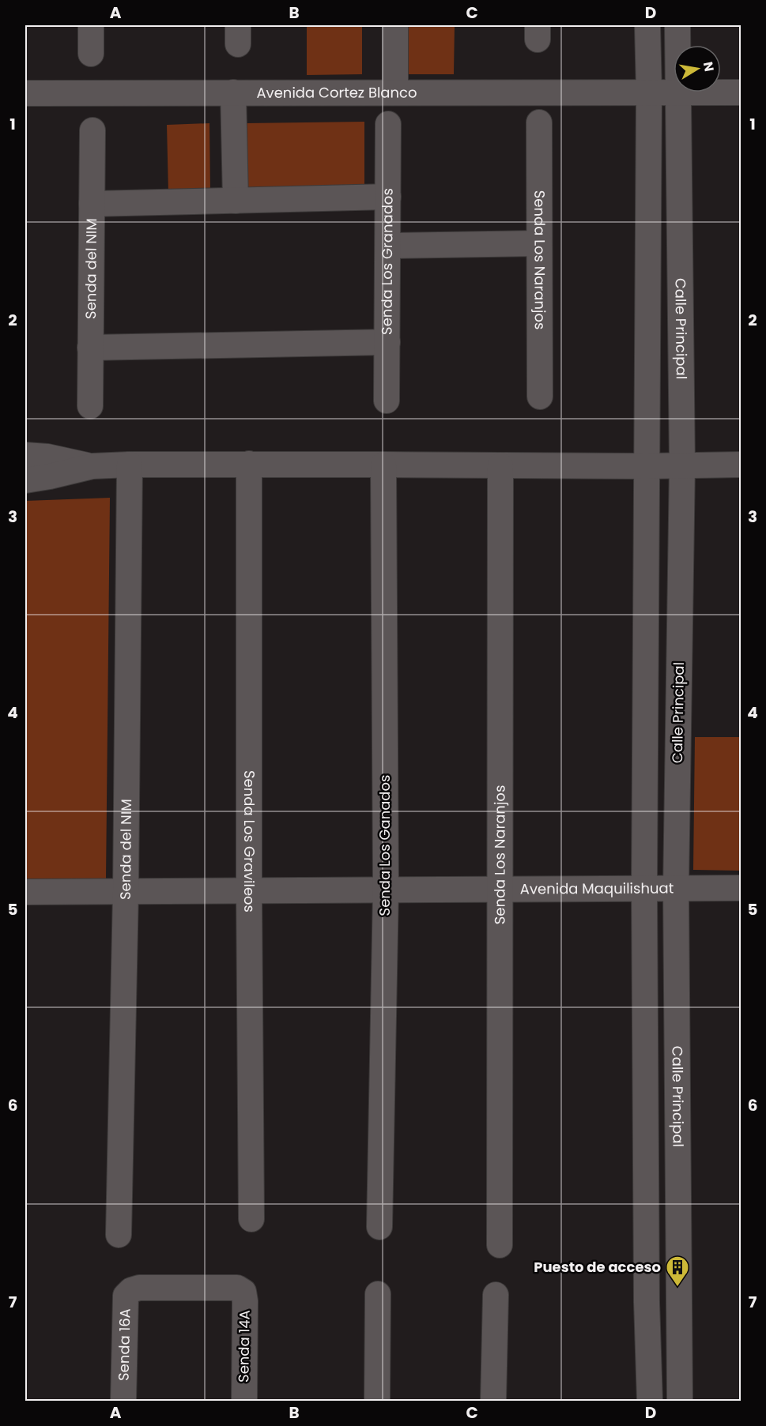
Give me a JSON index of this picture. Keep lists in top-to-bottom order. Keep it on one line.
{"streets":{"street":["Avenida Cortez Blanco","Senda Los Naranjos","Senda Los Granados","Senda del NIM","Calle Principal","Senda Los Gravileos","Senda Los Ganados","Avenida Maquilishuat","Senda 16A","Senda 14A"]},"crossings":[["Senda Los Naranjos","Avenida Maquilishuat"],["Senda del NIM","Avenida Maquilishuat"],["Calle Principal","Avenida Maquilishuat"],["Senda Los Gravileos","Avenida Maquilishuat"],["Senda Los Ganados","Avenida Maquilishuat"],["Senda 16A","Senda 14A"]],"places":{"building":["Puesto de acceso"]},"north":"right","grid":{"columns":["A","B","C","D"],"rows":["1","2","3","4","5","6","7"]}}
